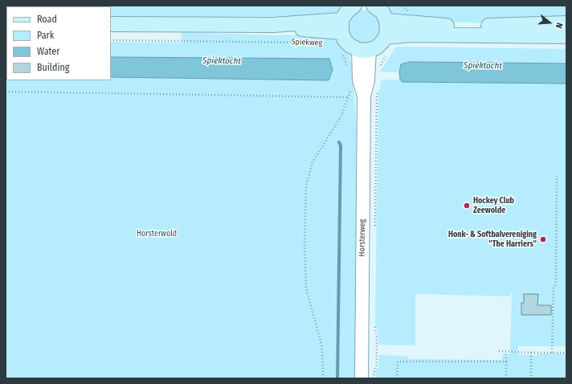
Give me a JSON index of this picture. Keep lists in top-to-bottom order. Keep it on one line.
{"streets":{"main road":["Spiekweg"],"street":["Horsterweg"]},"water":["Spiektocht"],"parks":["Horsterwold"],"places":["Hockey Club Zeewolde","Honk- & Softbalvereniging \"The Harriers\""],"legend":["Road","Park","Water","Building"],"north":"right"}
